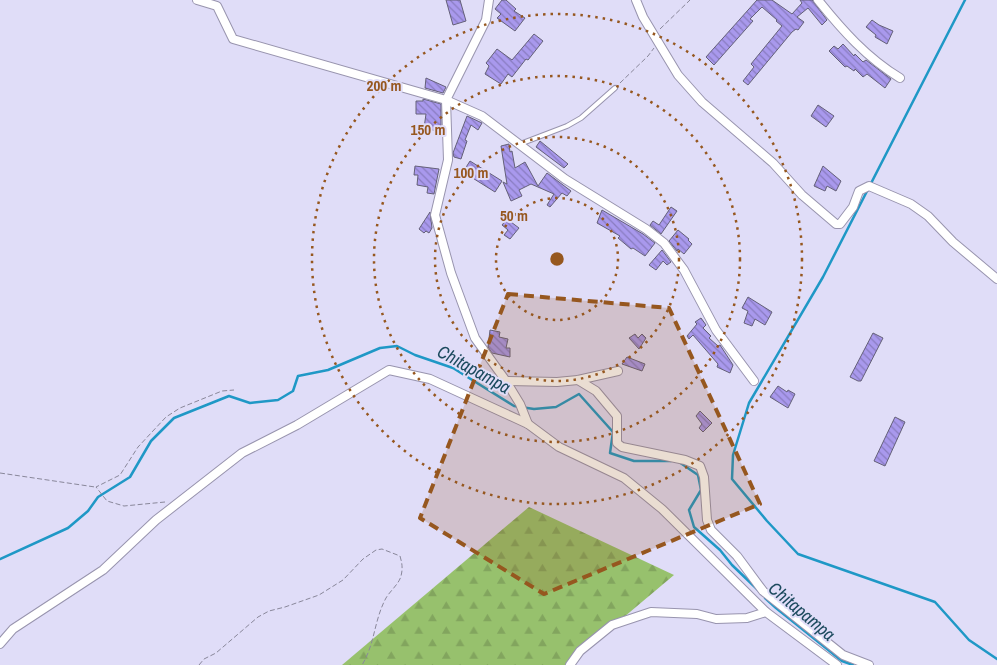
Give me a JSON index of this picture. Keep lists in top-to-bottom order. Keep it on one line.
{"water":["Chitapampa"],"rings":["200 m","150 m","100 m","50 m"]}
